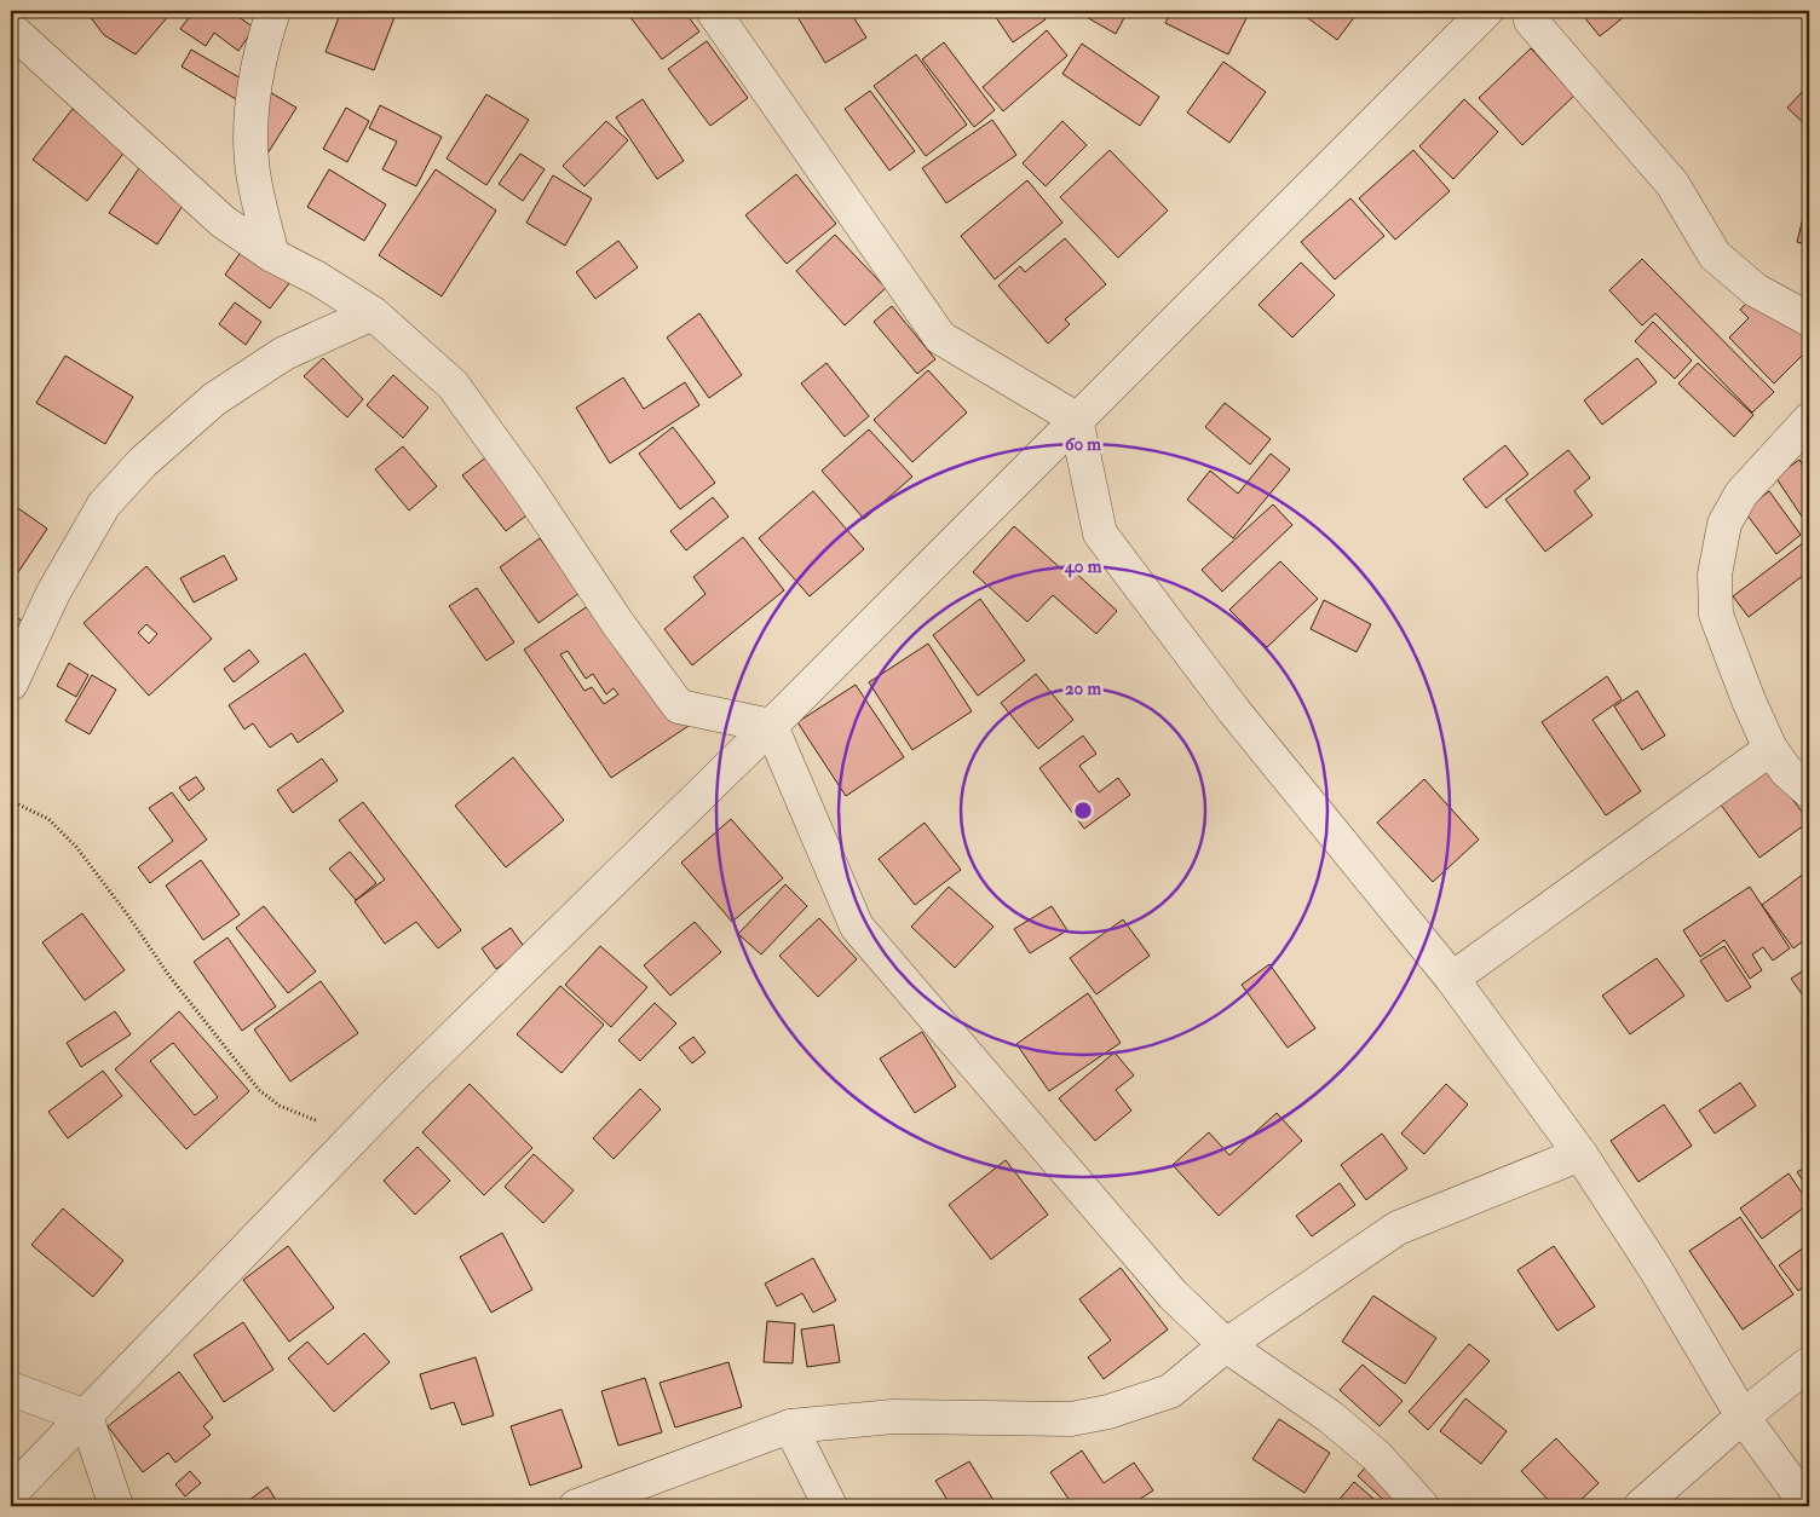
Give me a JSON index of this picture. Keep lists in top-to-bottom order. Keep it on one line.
{"rings":["60 m","40 m","20 m"]}
